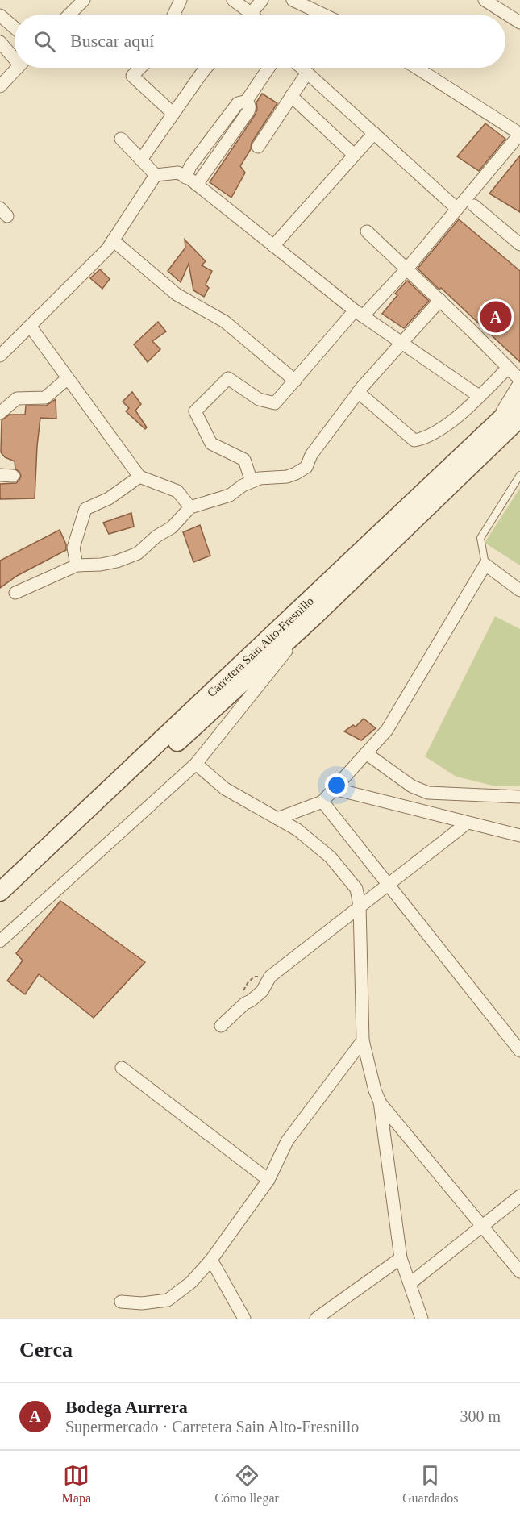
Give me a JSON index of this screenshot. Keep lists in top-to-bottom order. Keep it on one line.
{"streets":{"main road":["Carretera Sain Alto-Fresnillo"]},"page":{"search":"Buscar aquí","pins":"A","heading":"Cerca","list":[{"mark":"A","name":"Bodega Aurrera","note":"Supermercado · Carretera Sain Alto-Fresnillo","value":"300 m"}],"nav":["Mapa","Cómo llegar","Guardados"]}}
